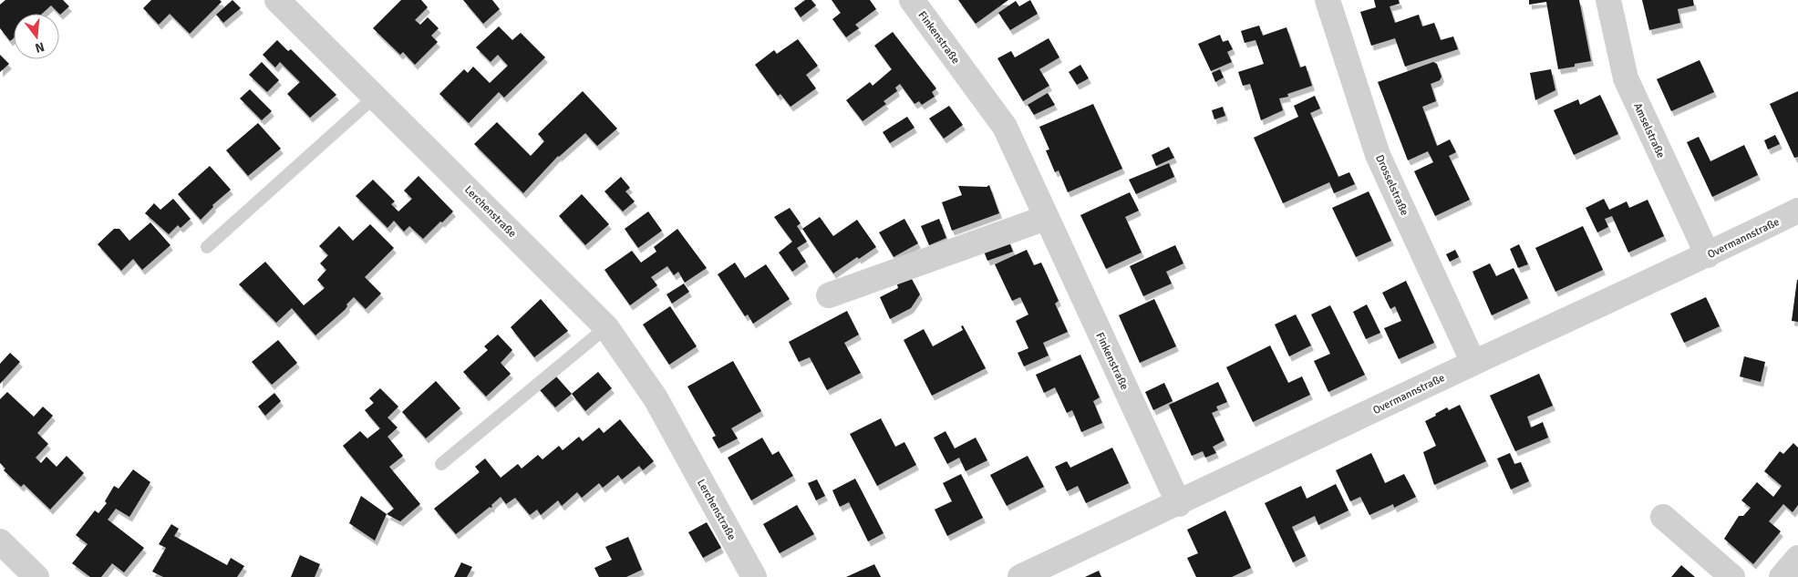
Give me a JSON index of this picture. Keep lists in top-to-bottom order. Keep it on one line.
{"streets":{"street":["Finkenstraße","Amselstraße","Drosselstraße","Lerchenstraße","Overmannstraße"]},"crossings":[["Finkenstraße","Overmannstraße"],["Amselstraße","Overmannstraße"],["Drosselstraße","Overmannstraße"]],"north":"bottom"}
